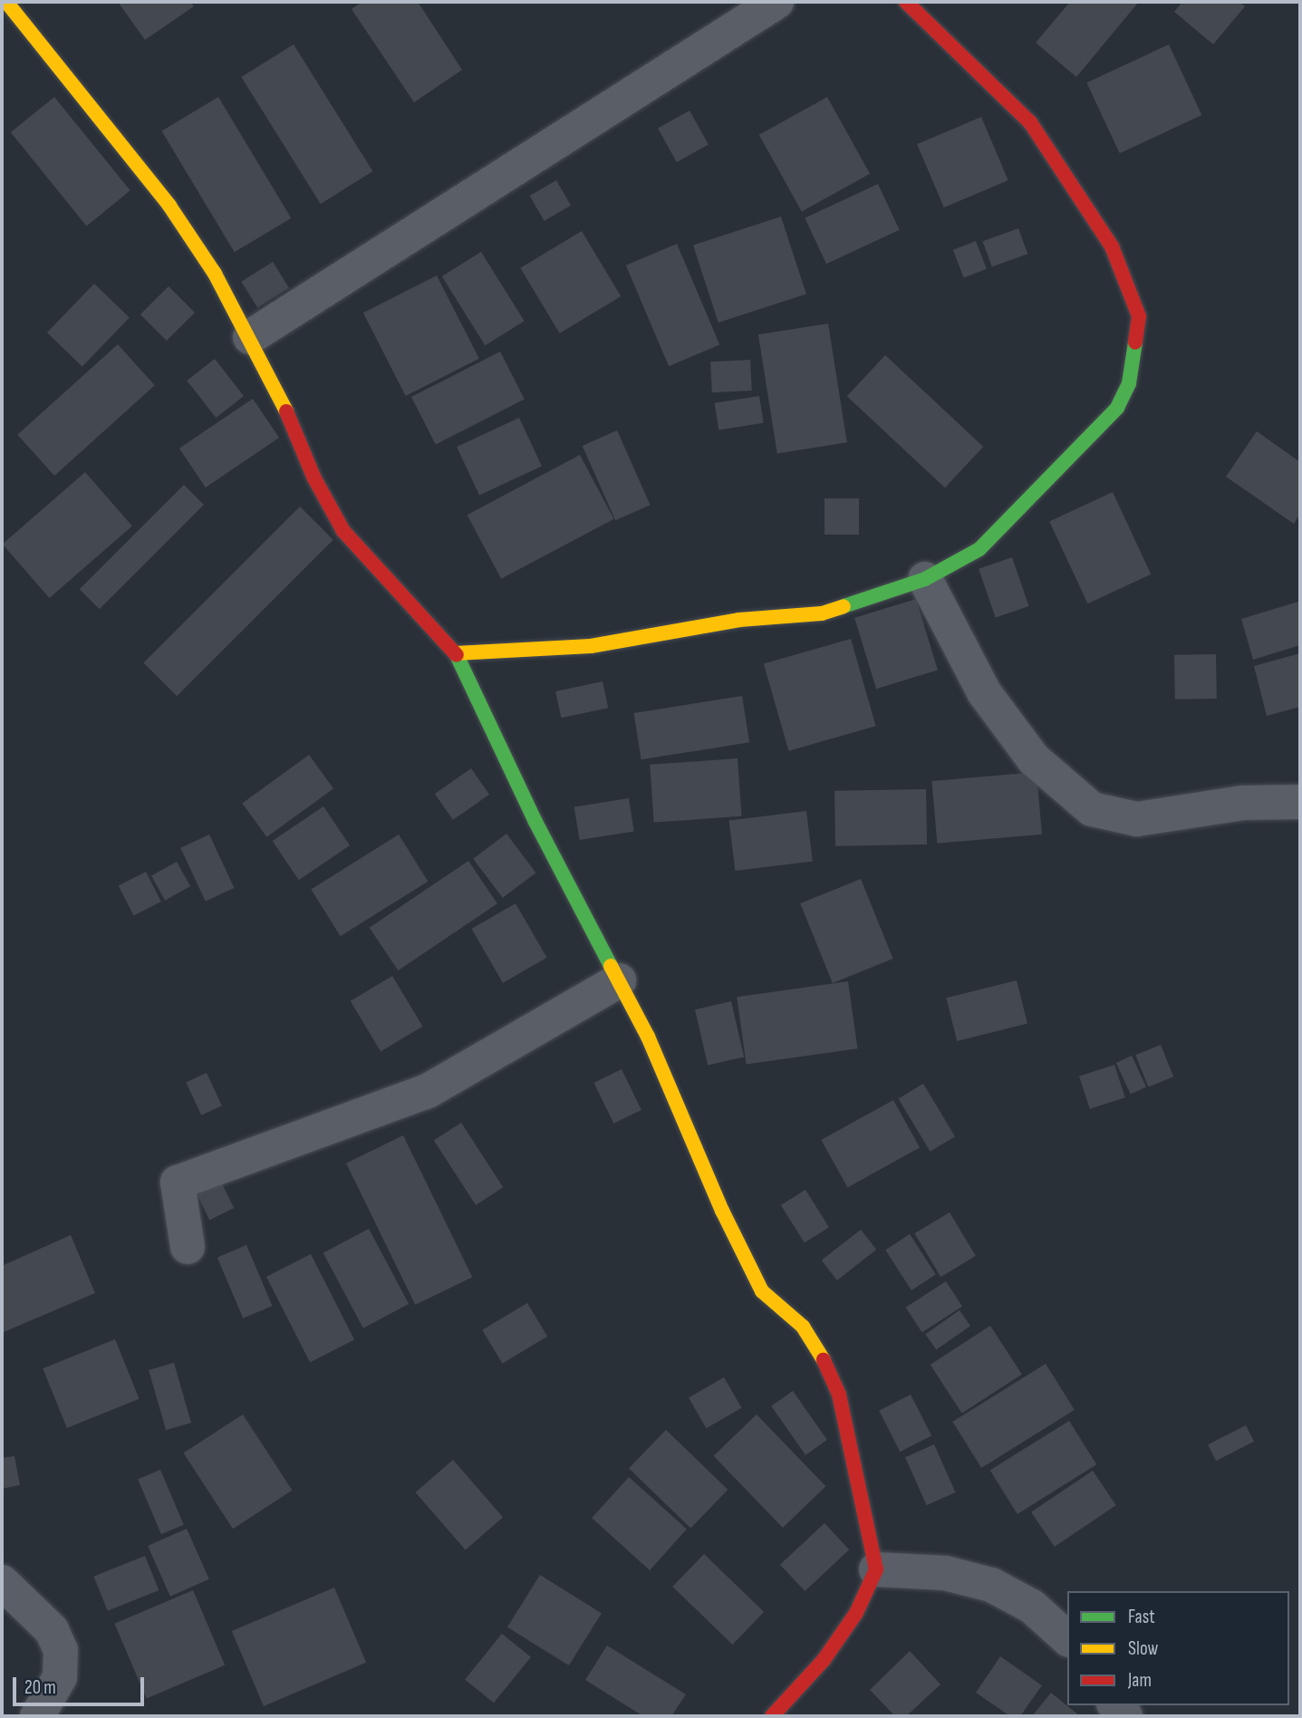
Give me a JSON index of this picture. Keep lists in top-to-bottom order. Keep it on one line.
{"legend":["Fast","Slow","Jam"],"scale_bar":"20 m"}
